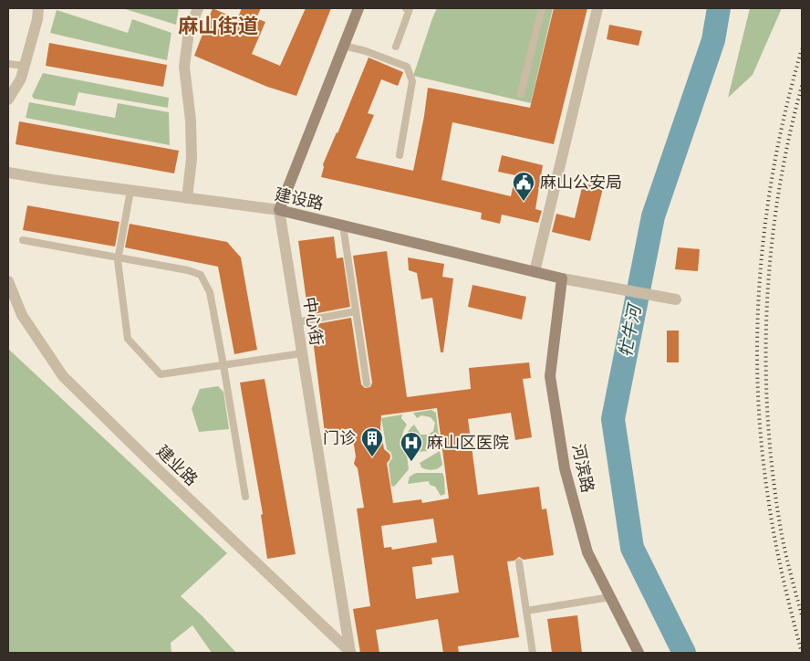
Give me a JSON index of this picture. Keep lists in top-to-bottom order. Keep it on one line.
{"streets":{"main road":["建设路","河滨路"],"street":["中心街","建业路"]},"crossings":[["建设路","中心街"],["建设路","河滨路"],["中心街","建业路"]],"districts":["麻山街道"],"water":["牤牛河"],"places":{"public building":["麻山公安局"],"building":["门诊"],"hospital":["麻山区医院"]}}
